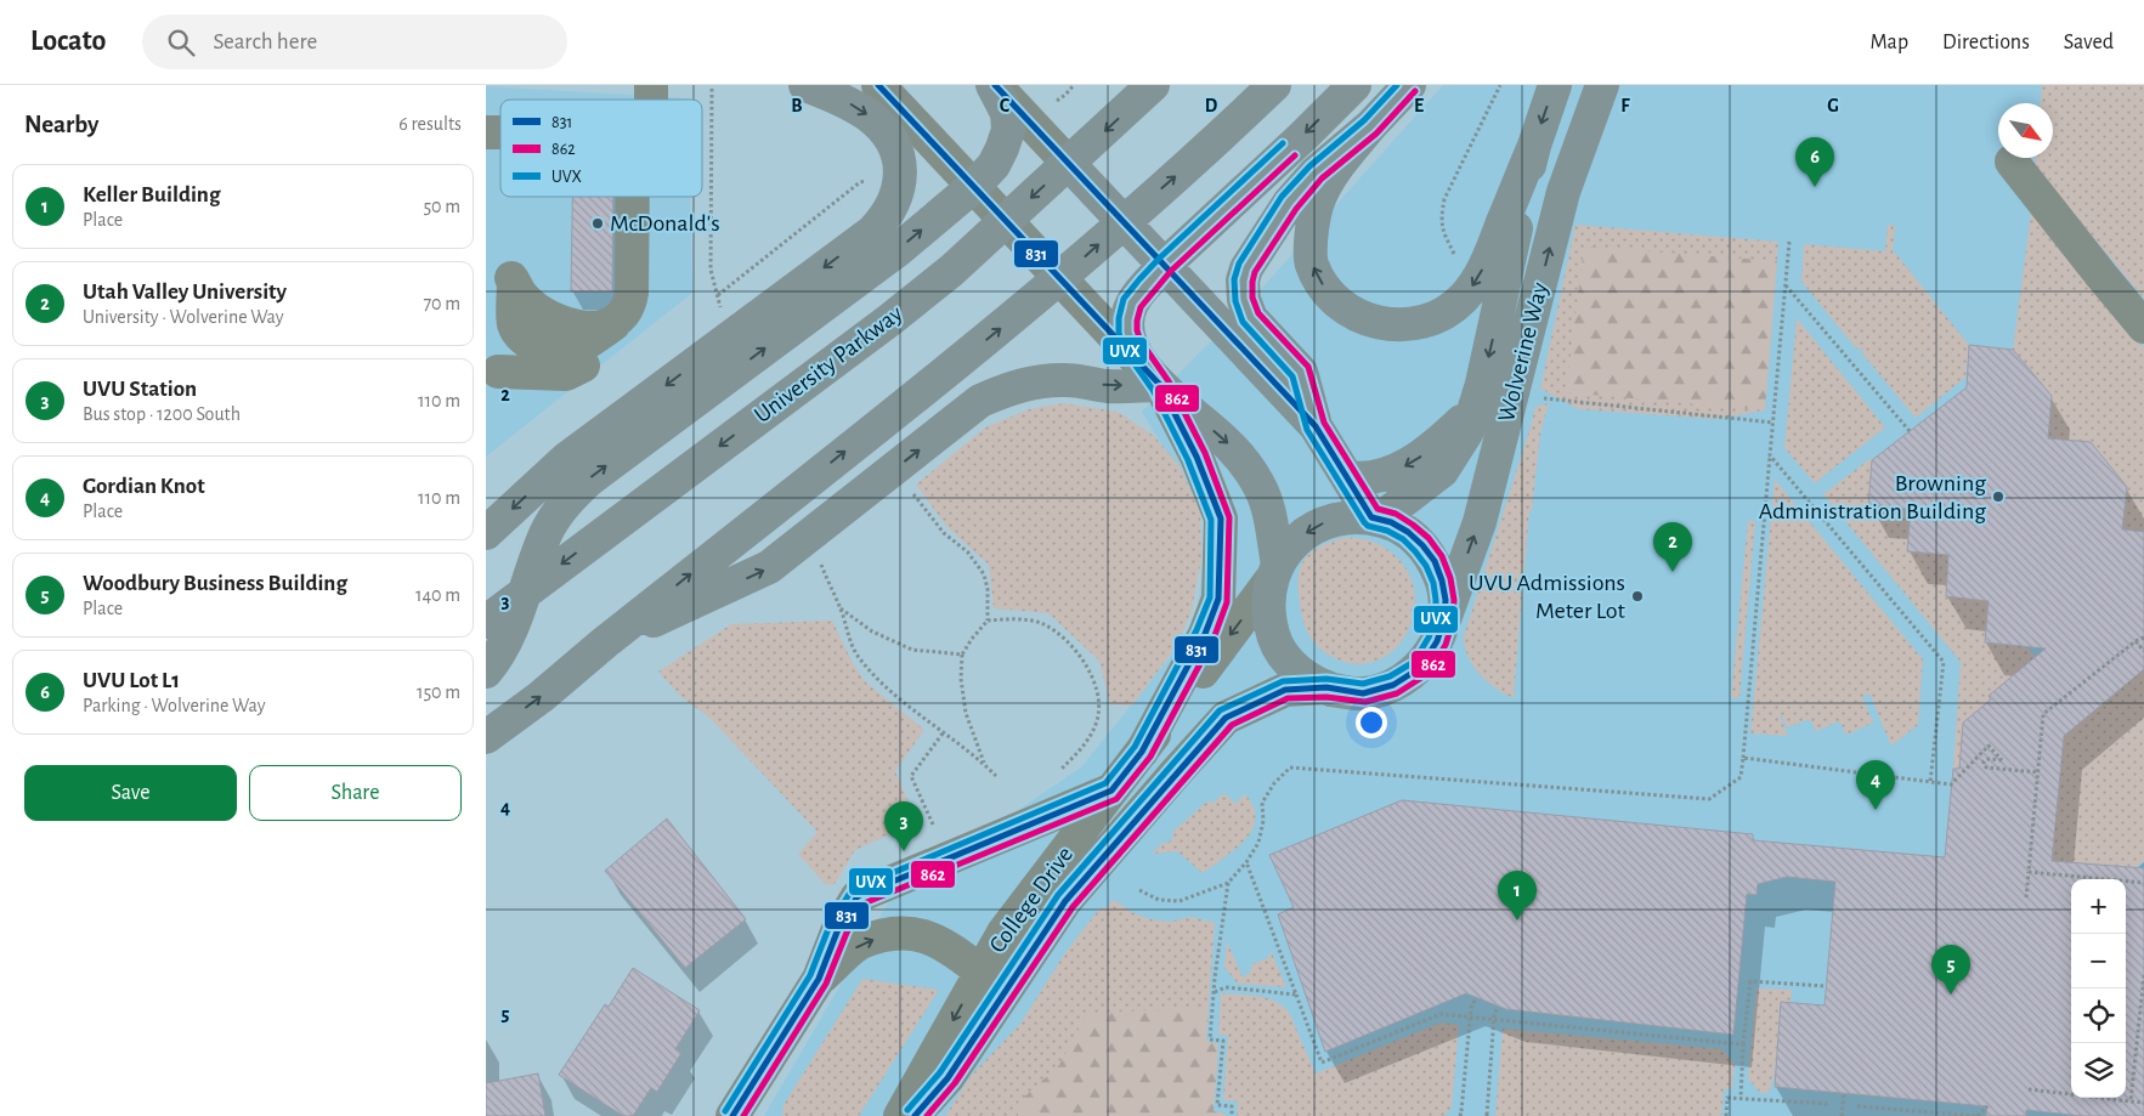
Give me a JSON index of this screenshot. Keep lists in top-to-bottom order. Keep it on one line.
{"streets":{"main road":["Wolverine Way","University Parkway"],"street":["College Drive"]},"crossings":[["Wolverine Way","College Drive"]],"places":["McDonald's","Browning Administration Building","UVU Admissions Meter Lot"],"lines":["transit line 831","transit line UVX","transit line 862"],"legend":["831","862","UVX"],"north":"bottom right","page":{"header":"Locato","search":"Search here","nav":["Map","Directions","Saved"],"heading":["Nearby","6 results"],"pins":["6","2","4","3","1","5"],"list":[{"mark":"1","name":"Keller Building","note":"Place","value":"50 m"},{"mark":"2","name":"Utah Valley University","note":"University · Wolverine Way","value":"70 m"},{"mark":"3","name":"UVU Station","note":"Bus stop · 1200 South","value":"110 m"},{"mark":"4","name":"Gordian Knot","note":"Place","value":"110 m"},{"mark":"5","name":"Woodbury Business Building","note":"Place","value":"140 m"},{"mark":"6","name":"UVU Lot L1","note":"Parking · Wolverine Way","value":"150 m"}],"buttons":["Save","Share"],"map_buttons":["+","−"]},"grid":{"columns":["B","C","D","E","F","G"],"rows":["2","3","4","5"]}}
